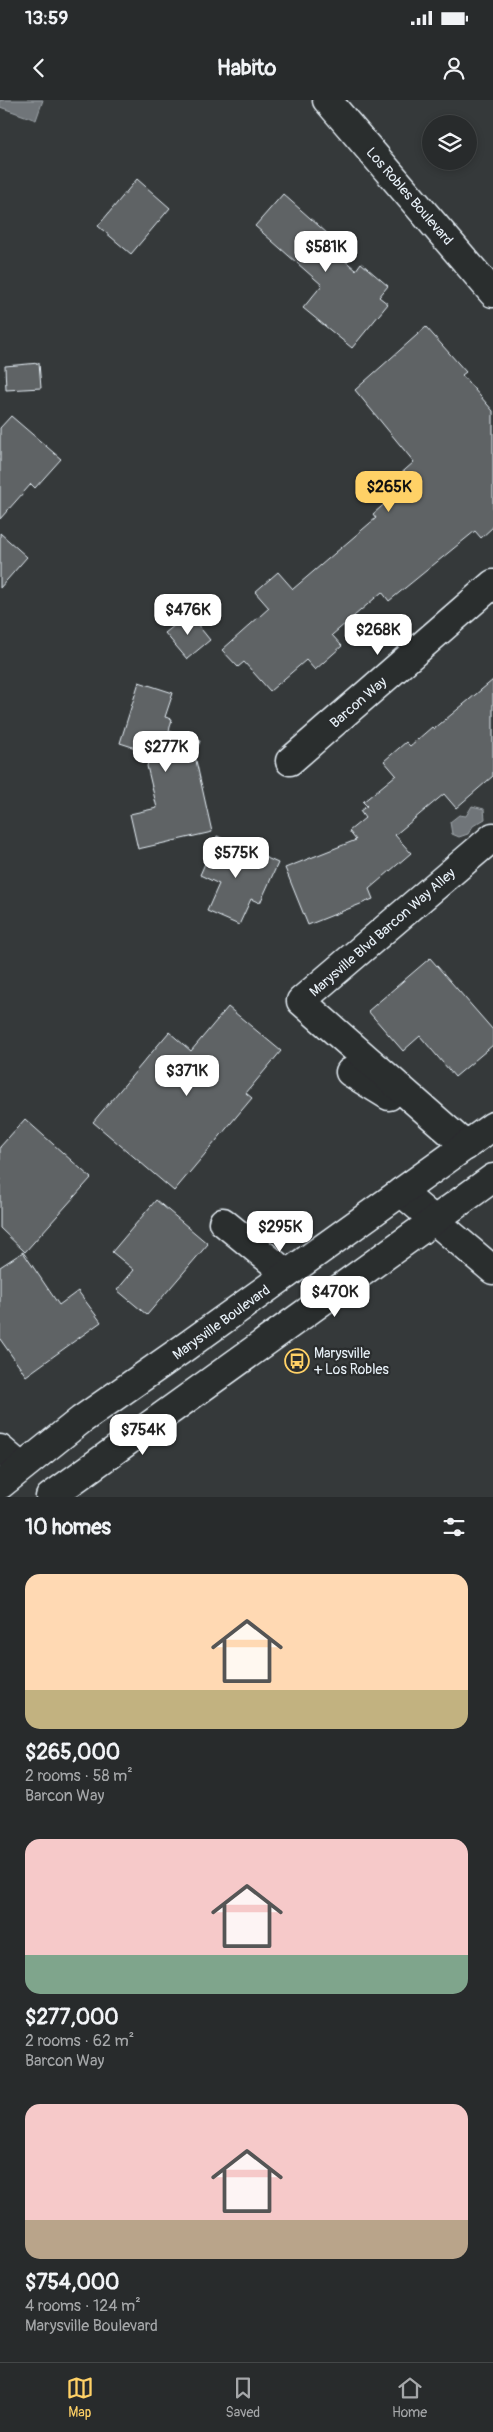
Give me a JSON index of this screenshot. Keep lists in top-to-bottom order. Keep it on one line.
{"streets":{"main road":["Los Robles Boulevard","Barcon Way","Marysville Blvd Barcon Way Alley","Marysville Boulevard"]},"crossings":[["Marysville Blvd Barcon Way Alley","Marysville Boulevard"]],"places":{"bus stop":["Marysville + Los Robles"]},"page":{"status":"13:59","header":"Habito","price":["$581K","$265K","$476K","$268K","$277K","$575K","$371K","$295K","$470K","$754K"],"heading":"10 homes","list":[{"name":"$265,000","note":"2 rooms · 58 m² · Barcon Way"},{"name":"$277,000","note":"2 rooms · 62 m² · Barcon Way"},{"name":"$754,000","note":"4 rooms · 124 m² · Marysville Boulevard"}],"tabs":["Map","Saved","Home"]}}
